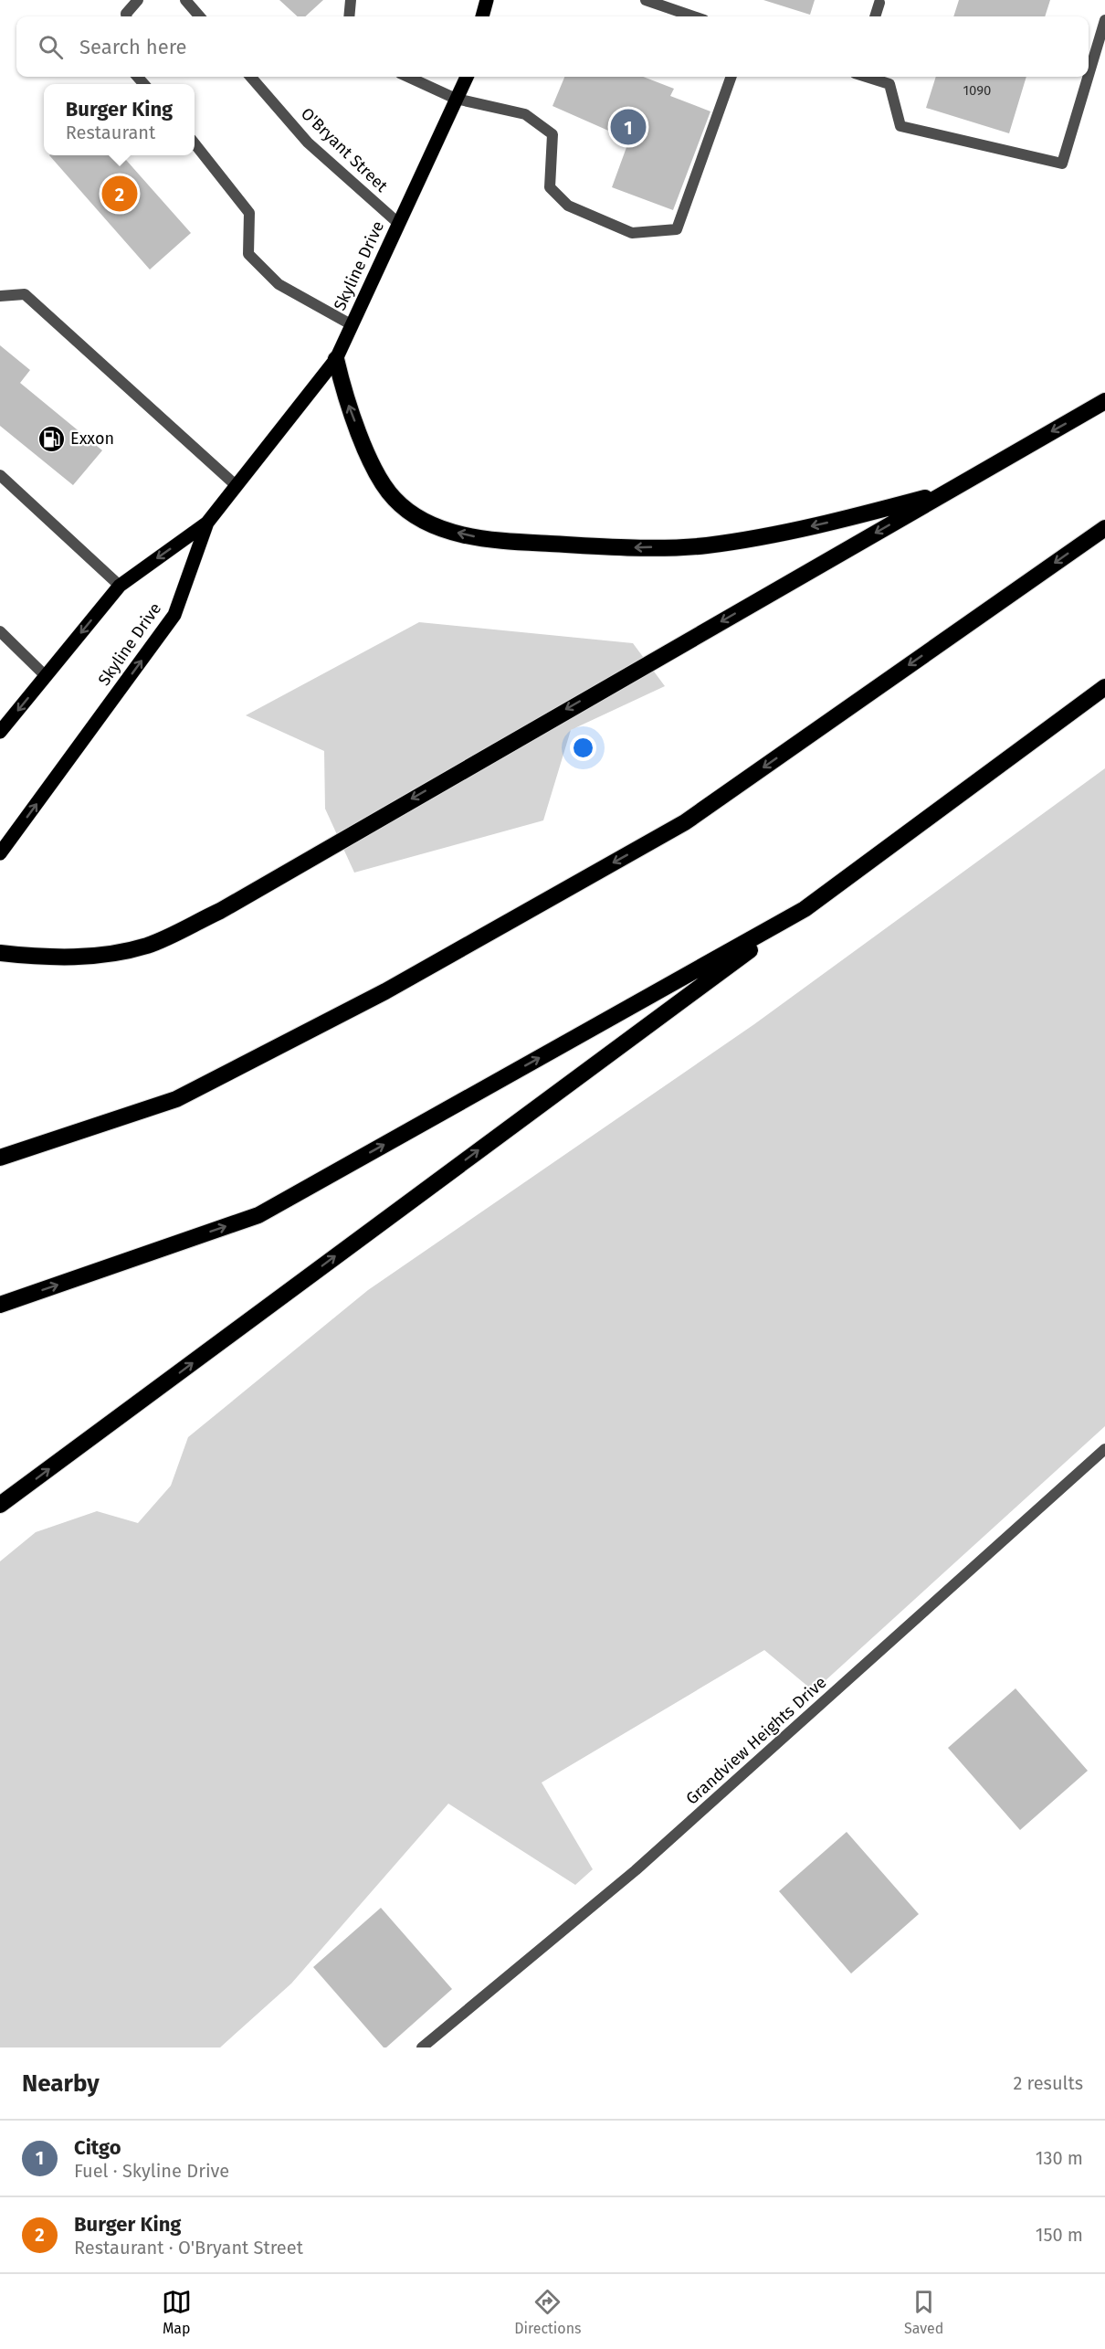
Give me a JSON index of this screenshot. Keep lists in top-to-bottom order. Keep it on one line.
{"streets":{"main road":["Skyline Drive"],"street":["O'Bryant Street","Grandview Heights Drive"]},"crossings":[["O'Bryant Street","Skyline Drive"]],"places":{"fuel station":["Exxon"]},"house_numbers":["1090"],"page":{"search":"Search here","popup":["Burger King","Restaurant"],"pins":["1","2"],"heading":["Nearby","2 results"],"list":[{"mark":"1","name":"Citgo","note":"Fuel · Skyline Drive","value":"130 m"},{"mark":"2","name":"Burger King","note":"Restaurant · O'Bryant Street","value":"150 m"}],"nav":["Map","Directions","Saved"]}}
